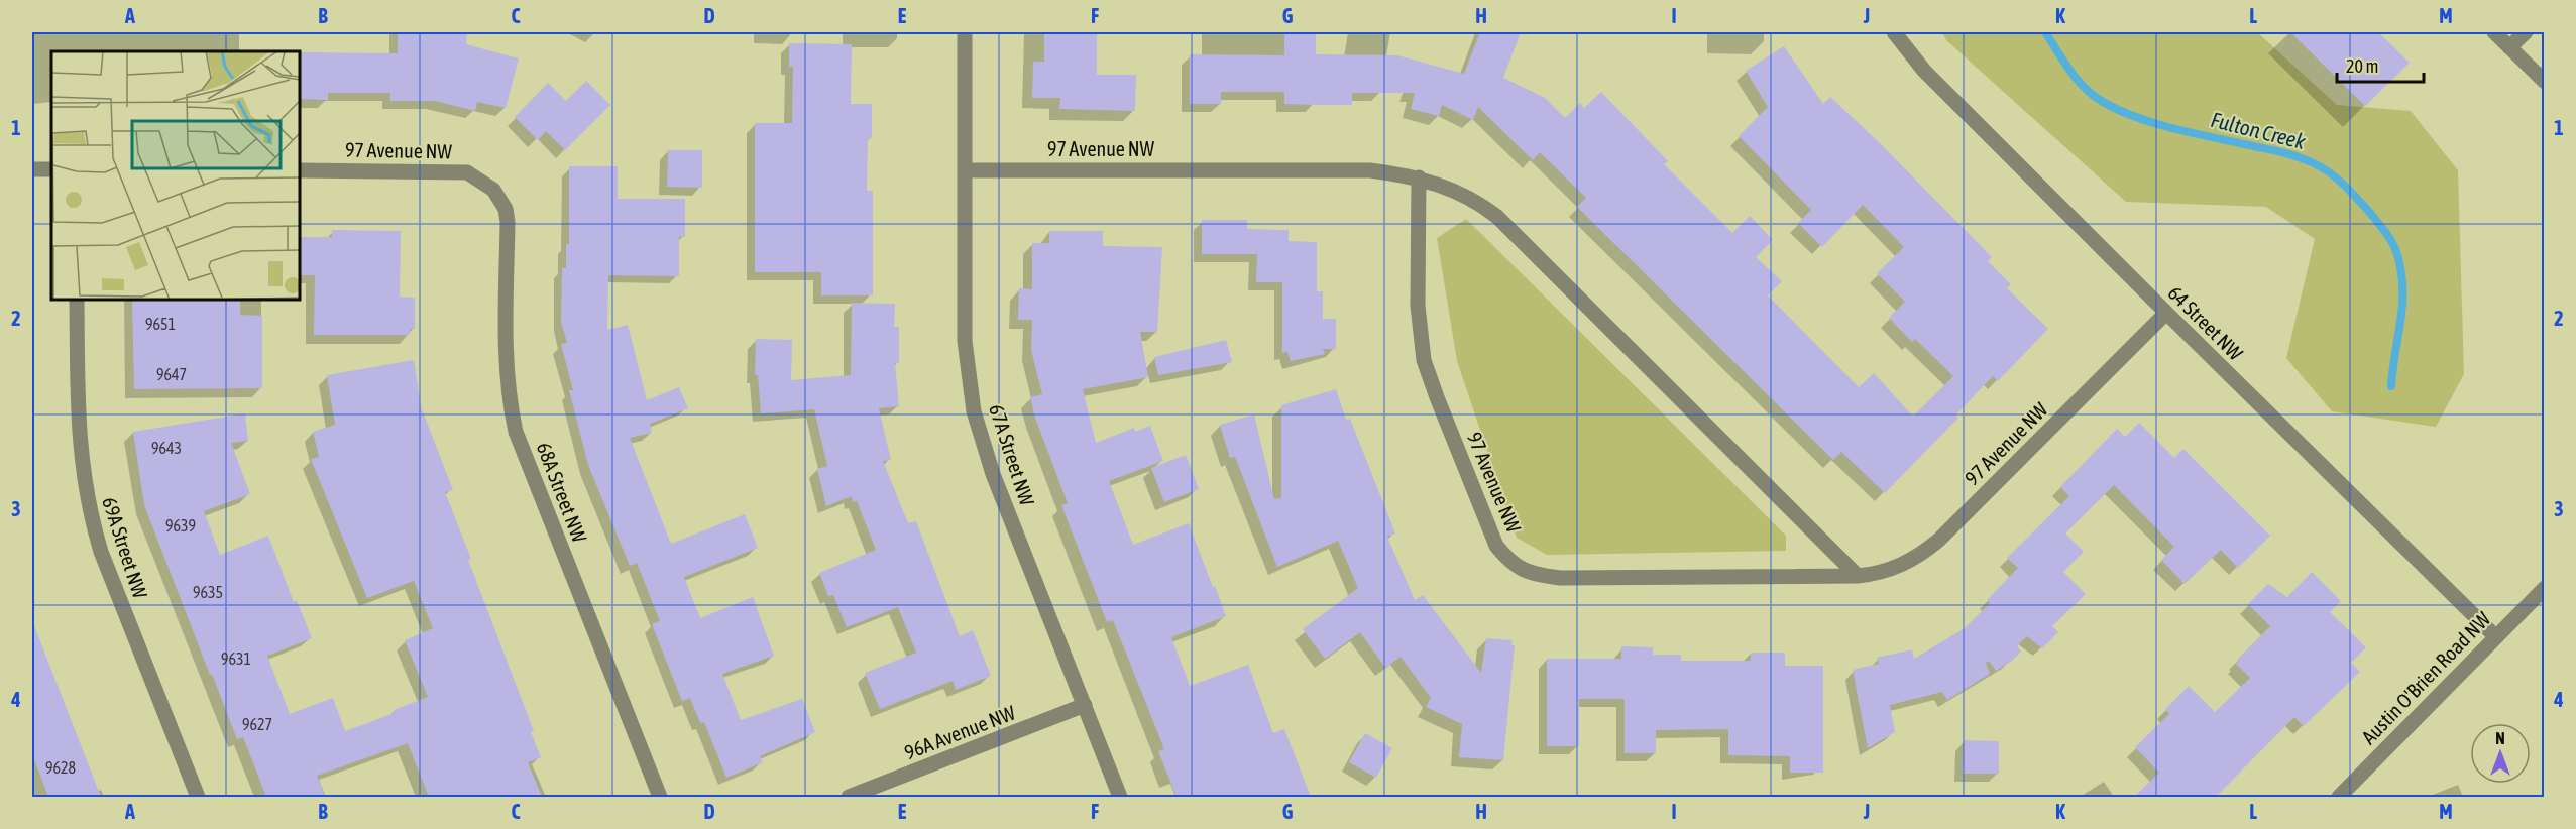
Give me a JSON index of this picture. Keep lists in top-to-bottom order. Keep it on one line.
{"streets":{"street":["97 Avenue NW","64 Street NW","67A Street NW","68A Street NW","69A Street NW","Austin O'Brien Road NW","96A Avenue NW"]},"crossings":[["97 Avenue NW","64 Street NW"],["97 Avenue NW","67A Street NW"],["97 Avenue NW","68A Street NW"],["64 Street NW","Austin O'Brien Road NW"],["67A Street NW","96A Avenue NW"]],"water":["Fulton Creek"],"house_numbers":["9651","9647","9643","9639","9635","9631","9627","9628"],"scale_bar":"20 m","north":"top","grid":{"columns":["A","B","C","D","E","F","G","H","I","J","K","L","M"],"rows":["1","2","3","4"]}}
